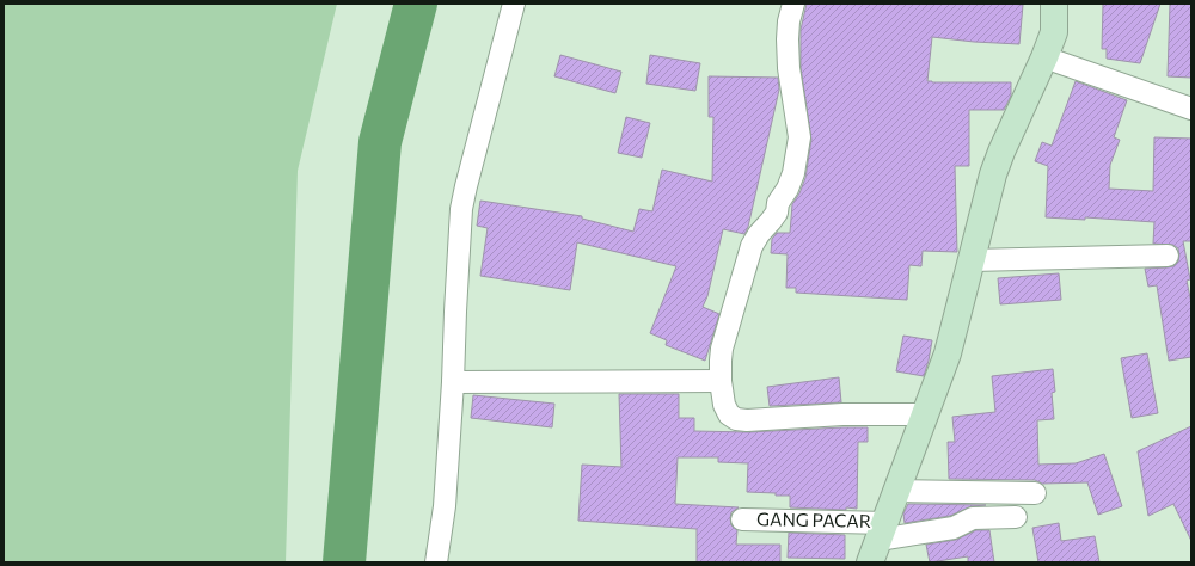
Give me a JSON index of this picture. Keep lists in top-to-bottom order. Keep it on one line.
{"streets":{"street":["GANG PACAR"]}}
